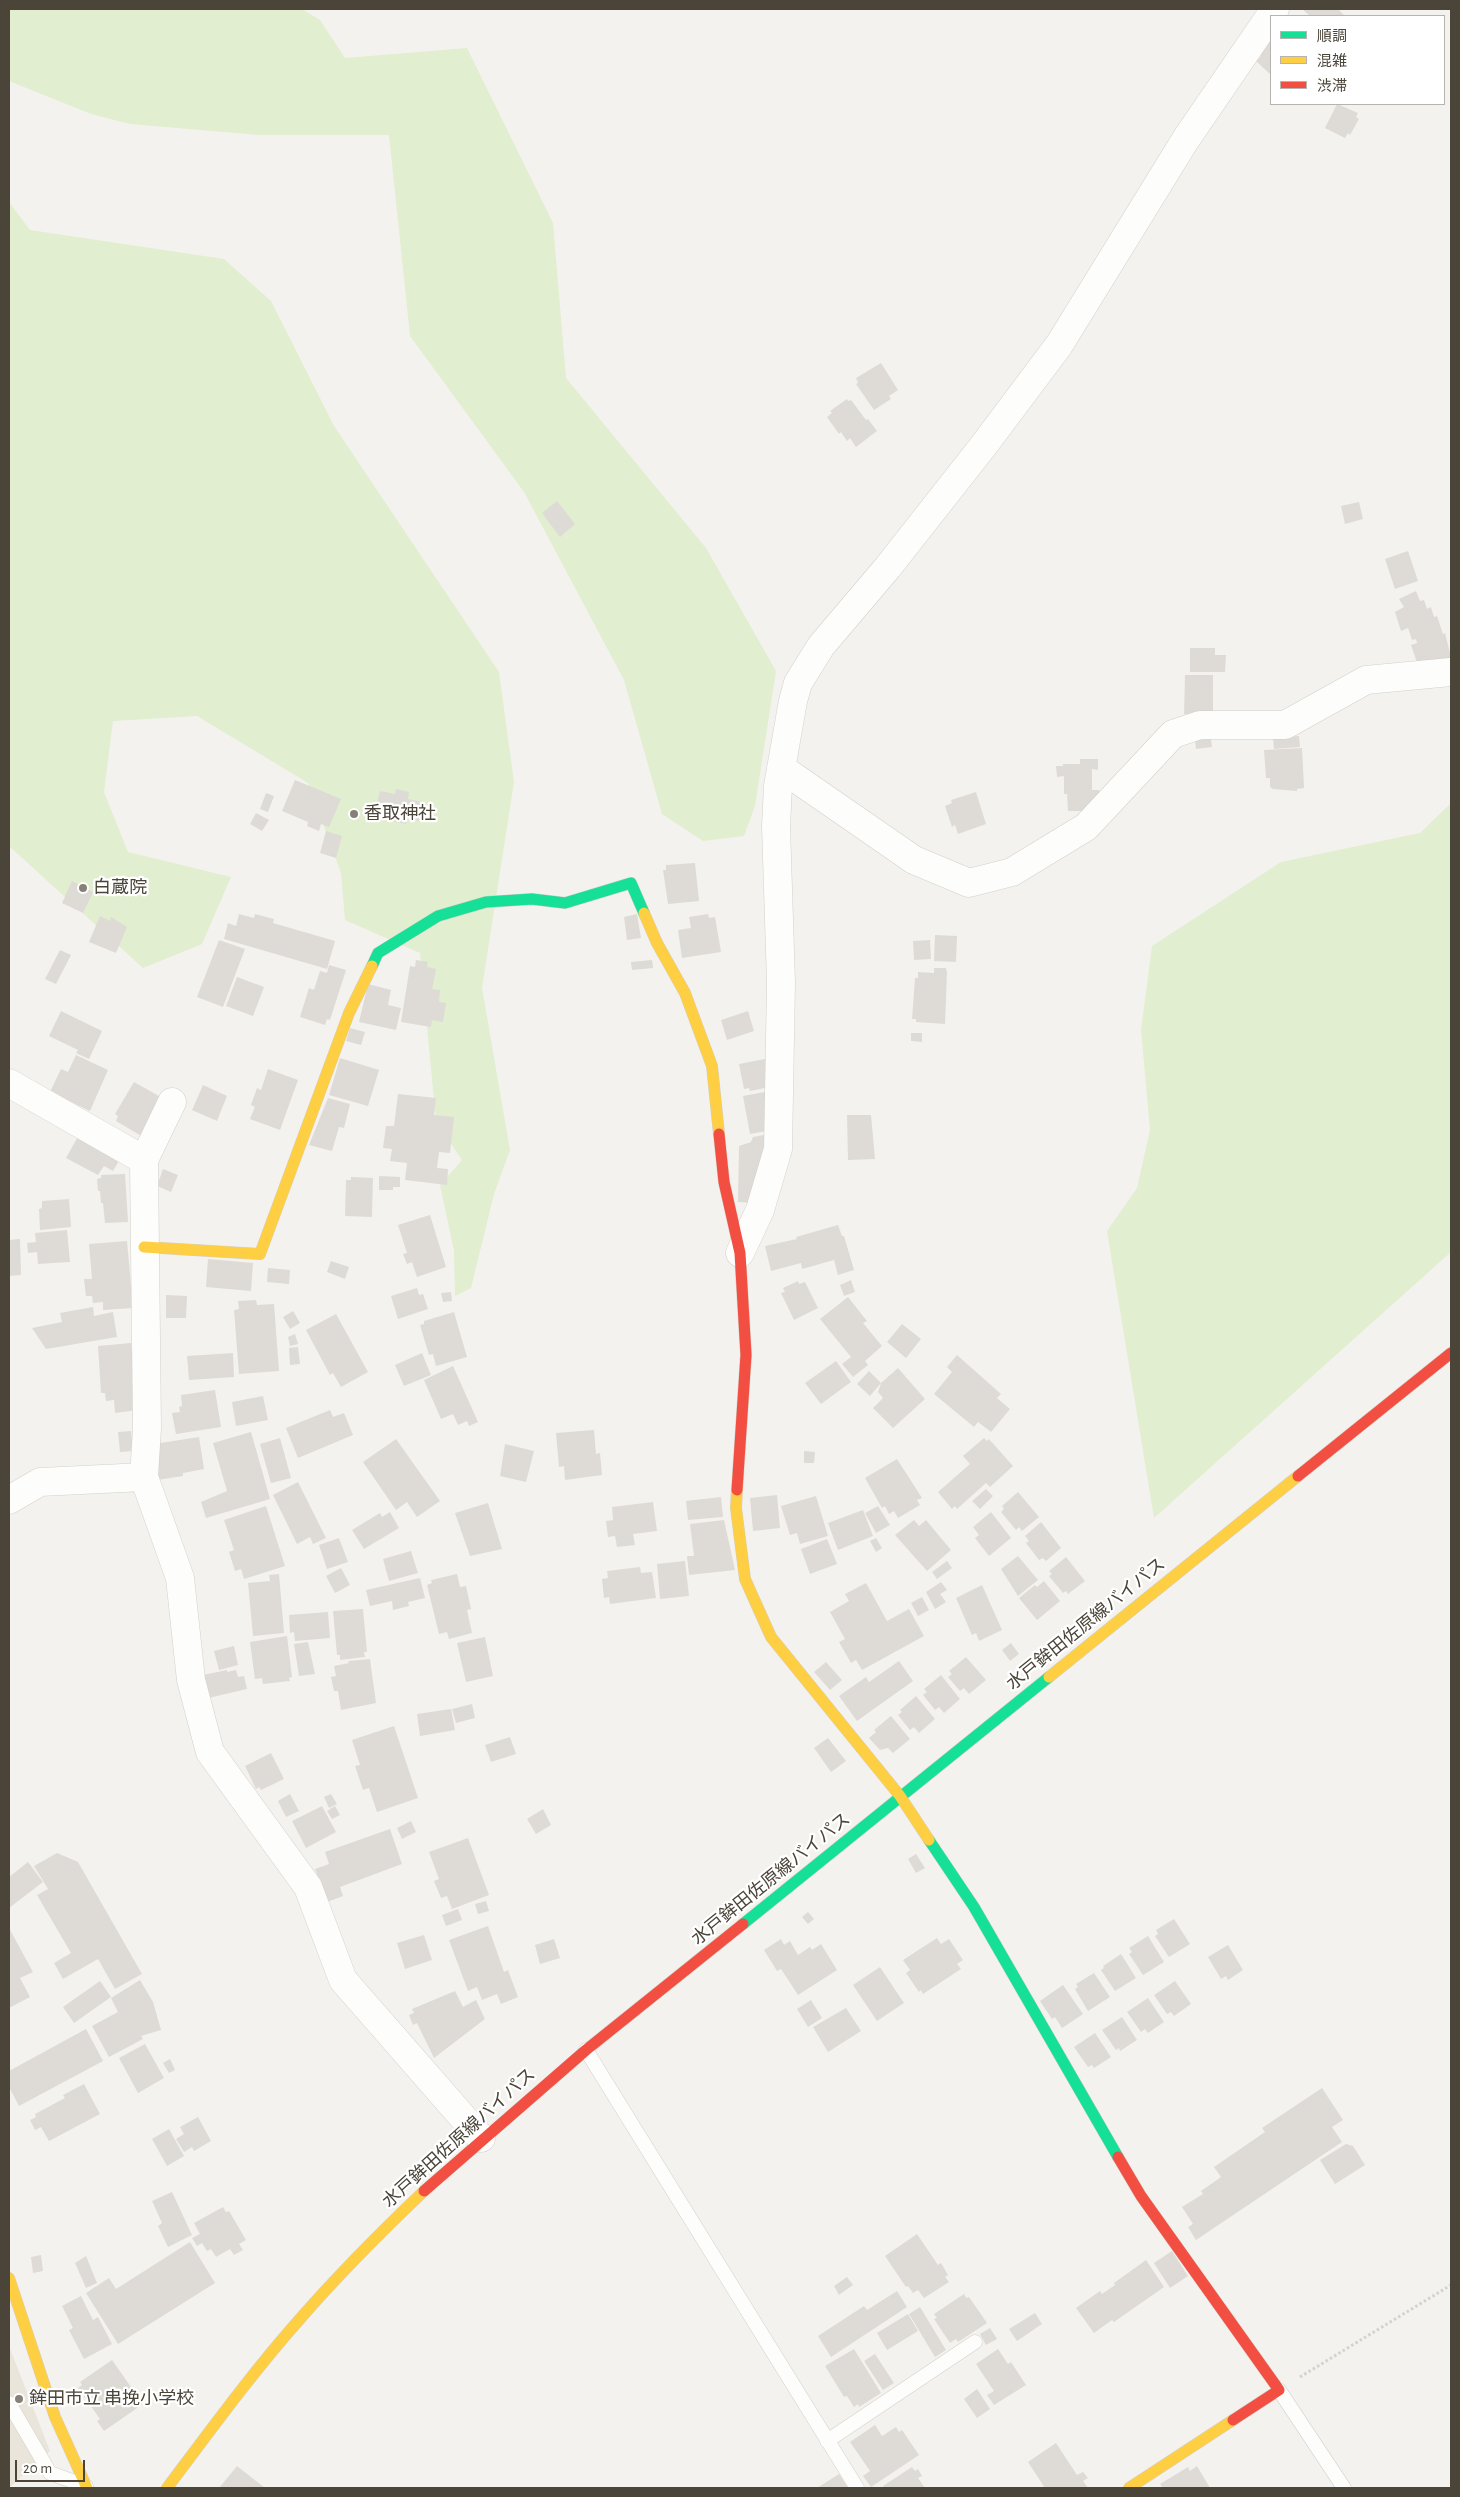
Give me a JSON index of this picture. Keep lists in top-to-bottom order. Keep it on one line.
{"streets":{"street":["水戸鉾田佐原線バイパス"]},"places":["香取神社","白蔵院","鉾田市立 串挽小学校"],"legend":["順調","混雑","渋滞"],"scale_bar":"20 m"}
